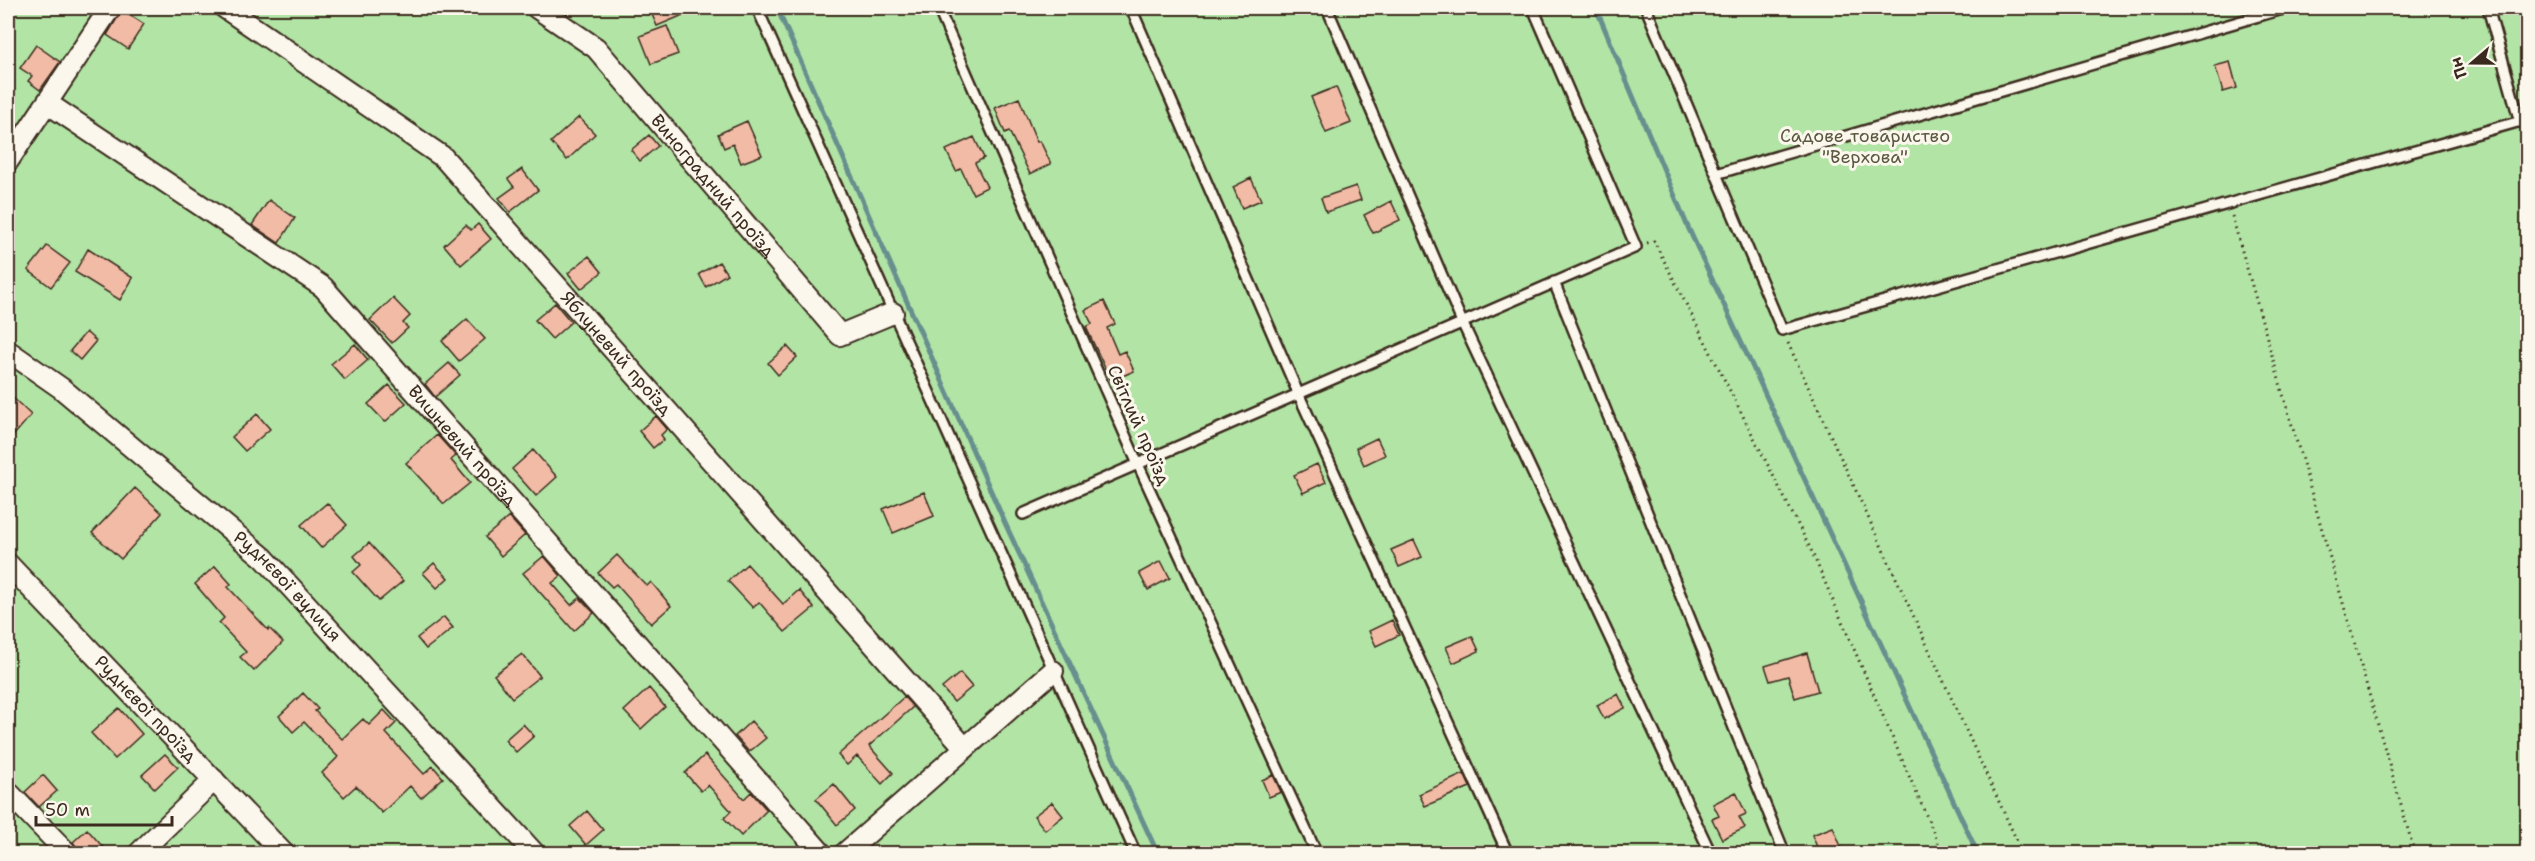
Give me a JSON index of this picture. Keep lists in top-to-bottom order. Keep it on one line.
{"streets":{"street":["Виноградний проїзд","Яблуневий проїзд","Вишневий проїзд","Руднєвої вулиця","Руднєвої проїзд"],"lane":["Світлий проїзд"]},"parks":["Садове товариство \"Верхова\""],"scale_bar":"50 m","north":"left"}
